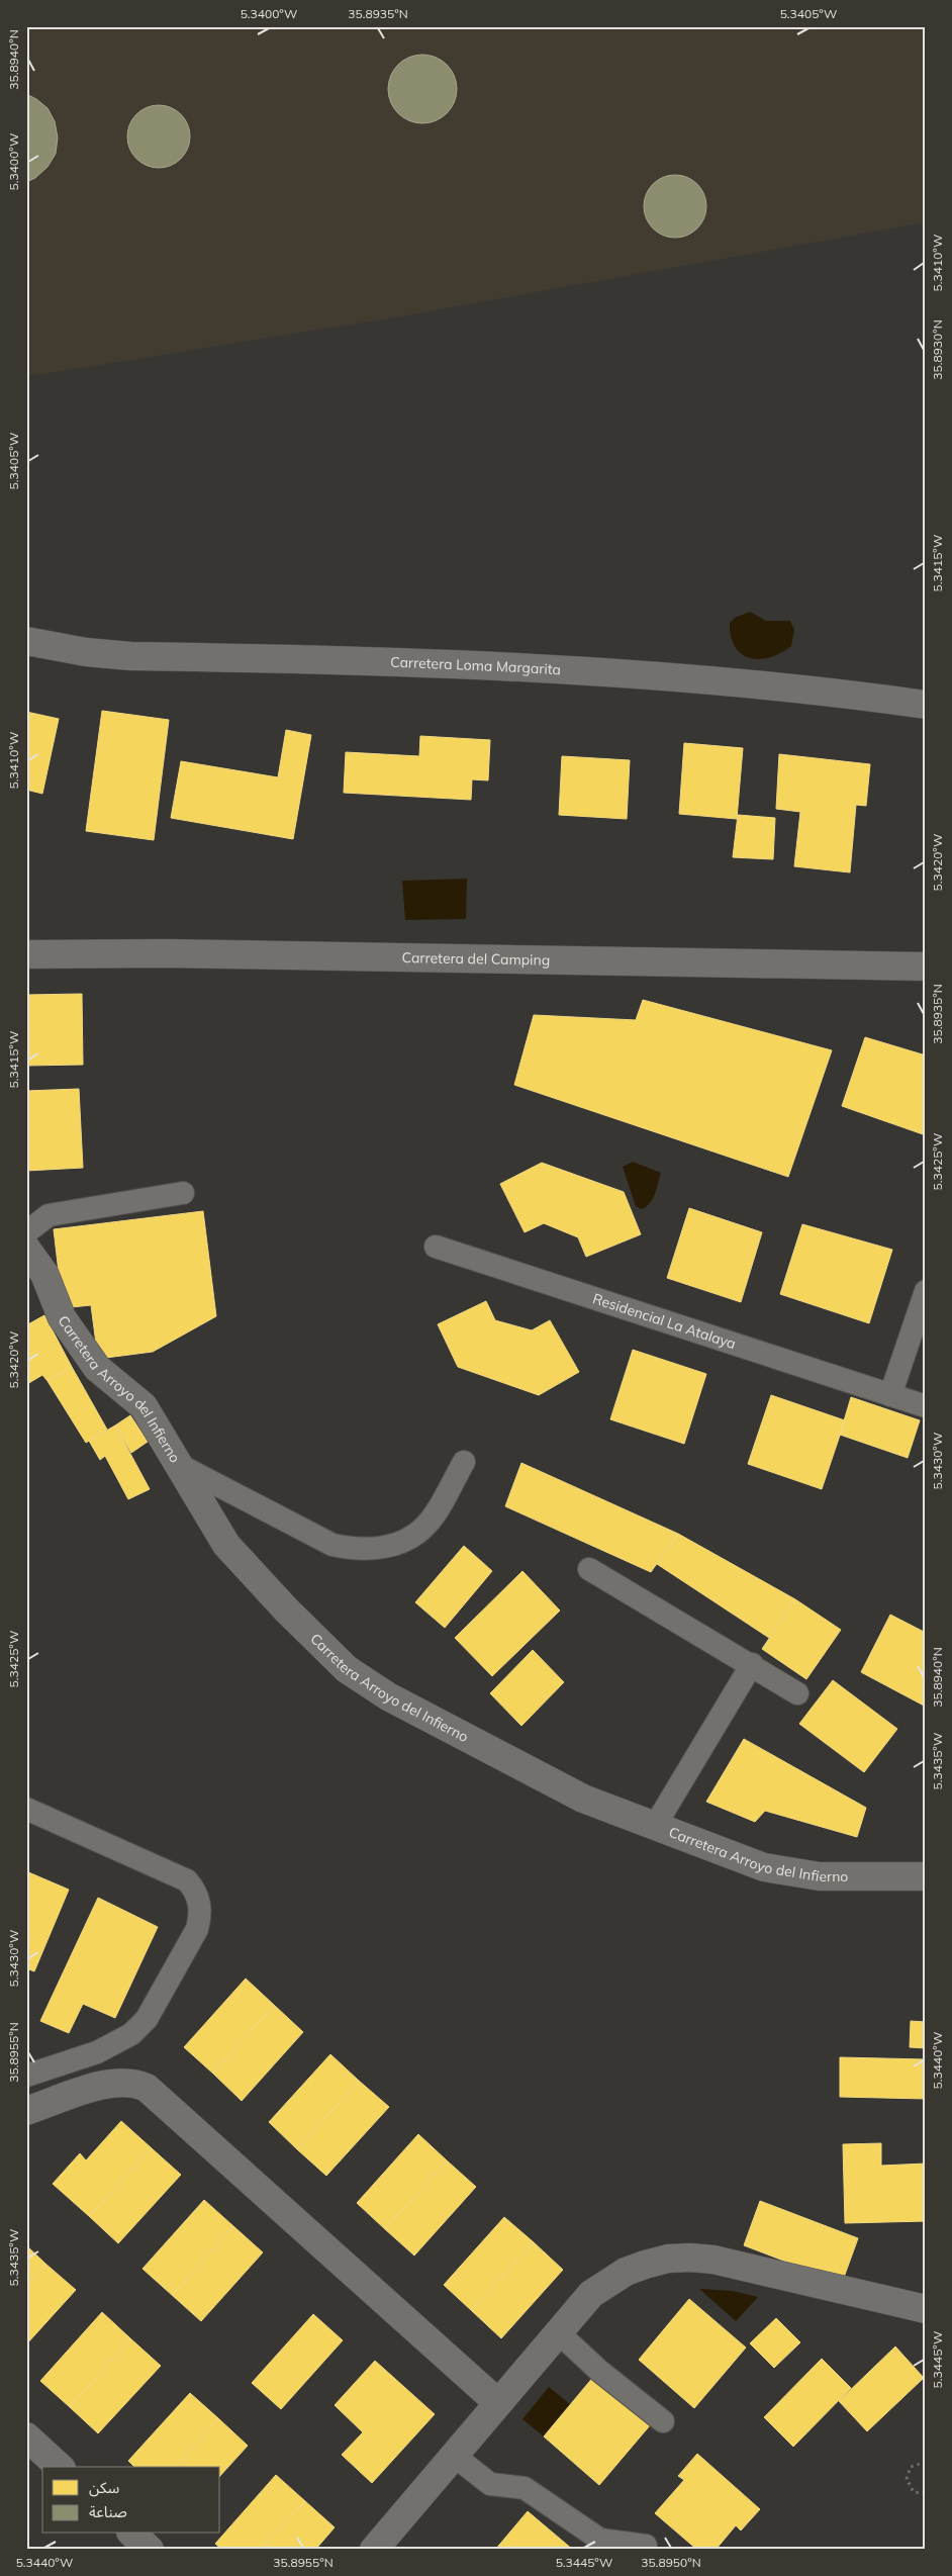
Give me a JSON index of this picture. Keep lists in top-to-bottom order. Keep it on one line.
{"streets":{"street":["Carretera Loma Margarita","Carretera del Camping","Carretera Arroyo del Infierno"],"lane":["Residencial La Atalaya"]},"legend":["سكن","صناعة"],"coordinates":["5.3400°W","35.8935°N","5.3405°W","35.8940°N","5.3410°W","35.8930°N","5.3415°W","5.3420°W","5.3425°W","5.3430°W","5.3435°W","35.8955°N","5.3440°W","5.3445°W","35.8950°N"]}
